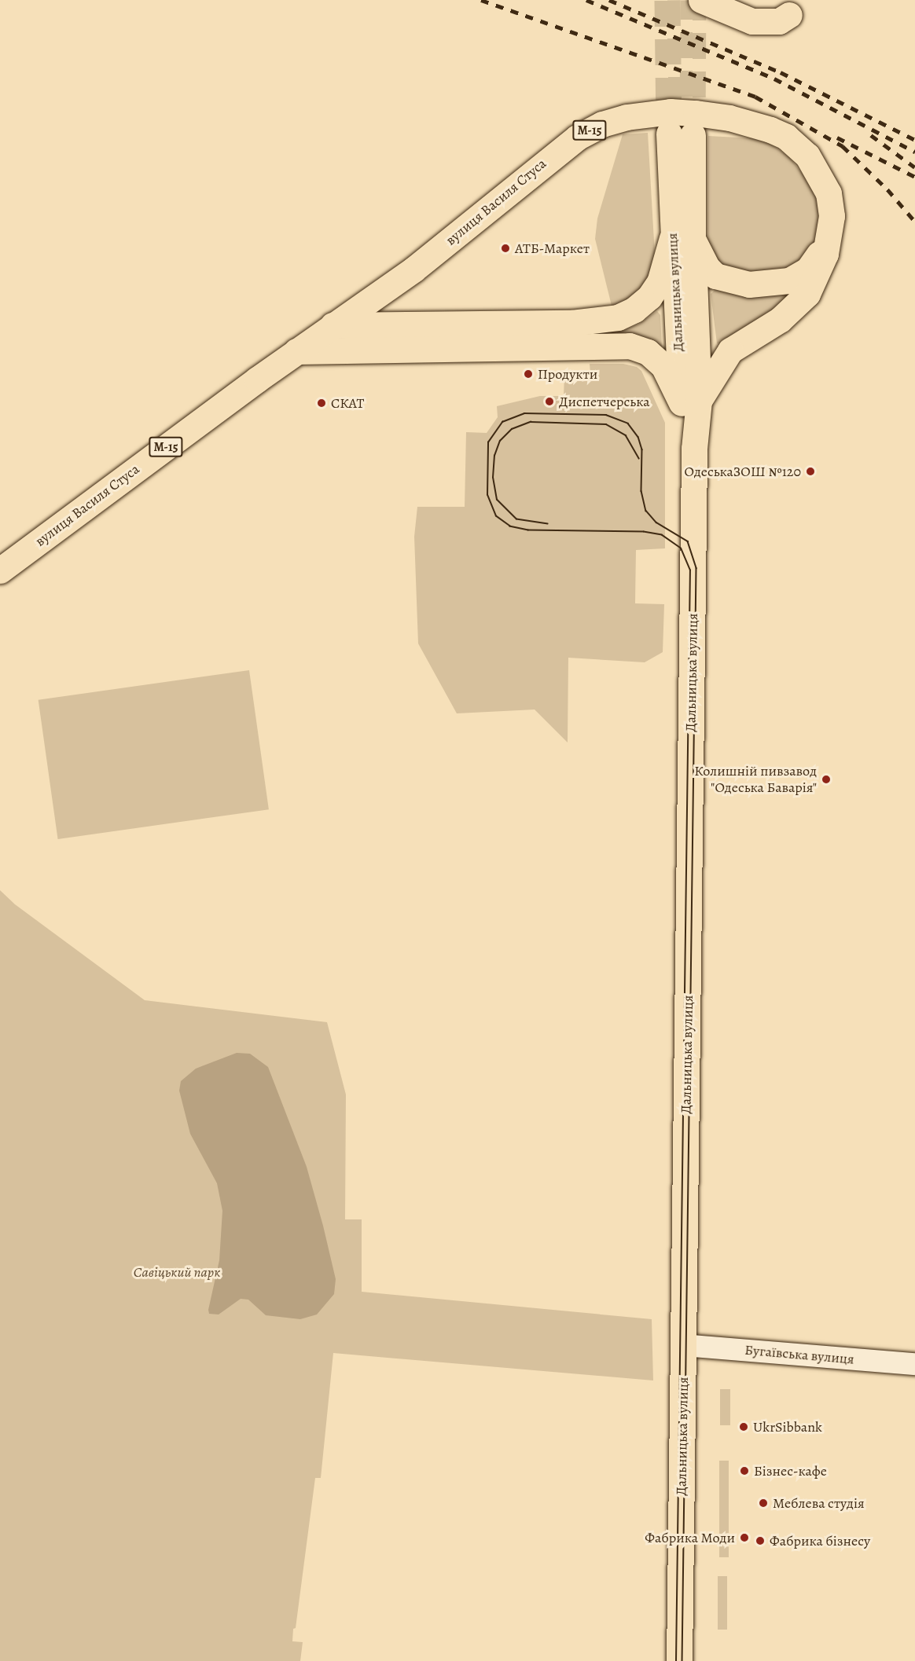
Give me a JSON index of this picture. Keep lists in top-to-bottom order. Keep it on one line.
{"streets":{"main road":["М-15","вулиця Василя Стуса","Дальницька вулиця","Бугаївська вулиця"]},"crossings":[["вулиця Василя Стуса","Дальницька вулиця"],["Дальницька вулиця","Бугаївська вулиця"]],"parks":["Савіцький парк"],"places":["АТБ-Маркет","Продукти","Диспетчерська","СКАТ","ОдеськаЗОШ №120","Колишній пивзавод \"Одеська Баварія\"","UkrSibbank","Бізнес-кафе","Меблева студія","Фабрика Моди","Фабрика бізнесу"]}
